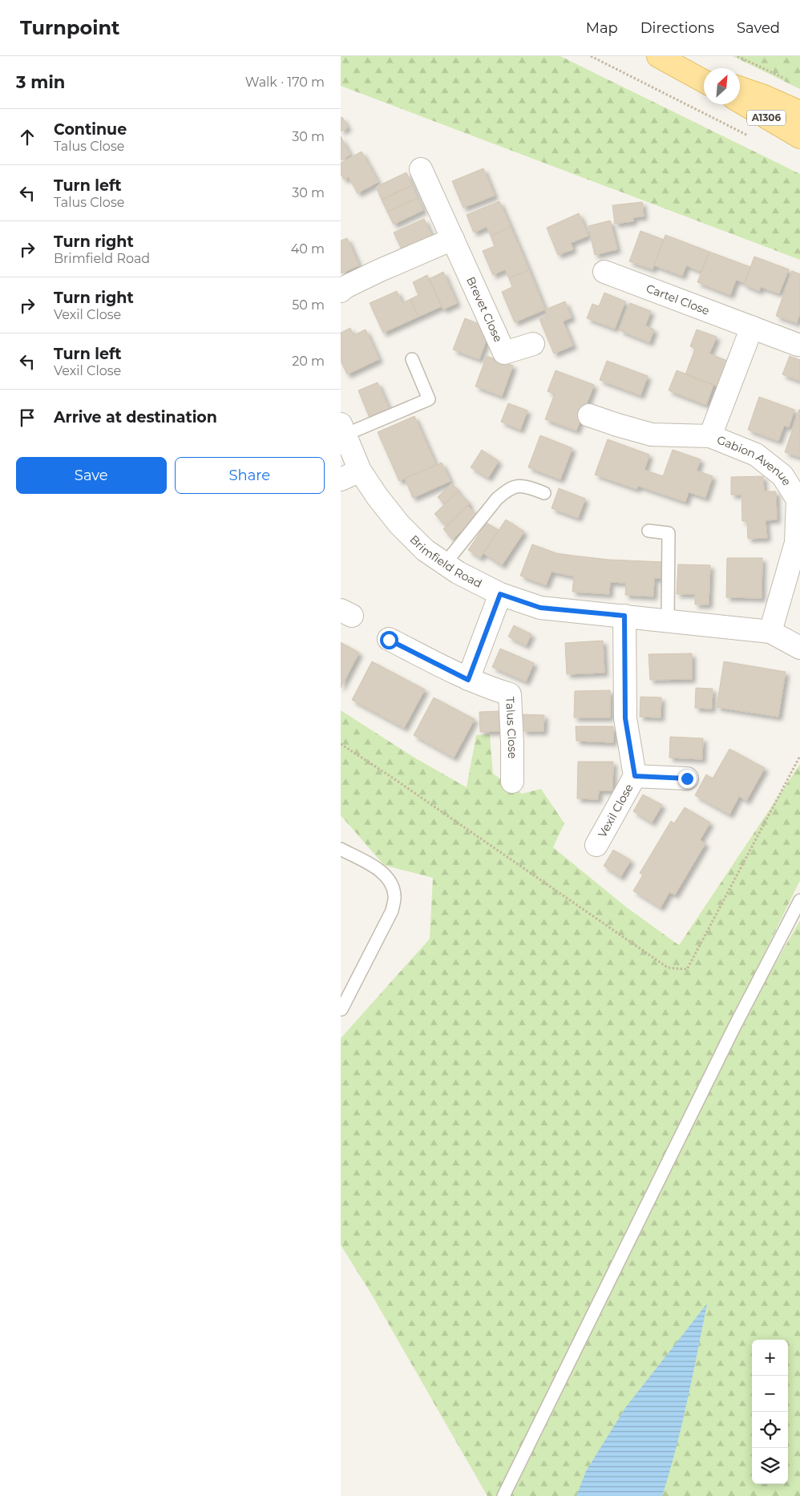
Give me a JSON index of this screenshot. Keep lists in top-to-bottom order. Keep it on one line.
{"streets":{"main road":["A1306"],"street":["Cartel Close","Brevet Close","Gabion Avenue","Brimfield Road","Talus Close","Vexil Close"]},"crossings":[["Gabion Avenue","Brimfield Road"],["Brimfield Road","Vexil Close"]],"north":"top right","page":{"header":"Turnpoint","nav":["Map","Directions","Saved"],"heading":["3 min","Walk · 170 m"],"list":[["Continue","Talus Close","30 m"],["Turn left","Talus Close","30 m"],["Turn right","Brimfield Road","40 m"],["Turn right","Vexil Close","50 m"],["Turn left","Vexil Close","20 m"],"Arrive at destination"],"buttons":["Save","Share"],"map_buttons":["+","−"]}}
